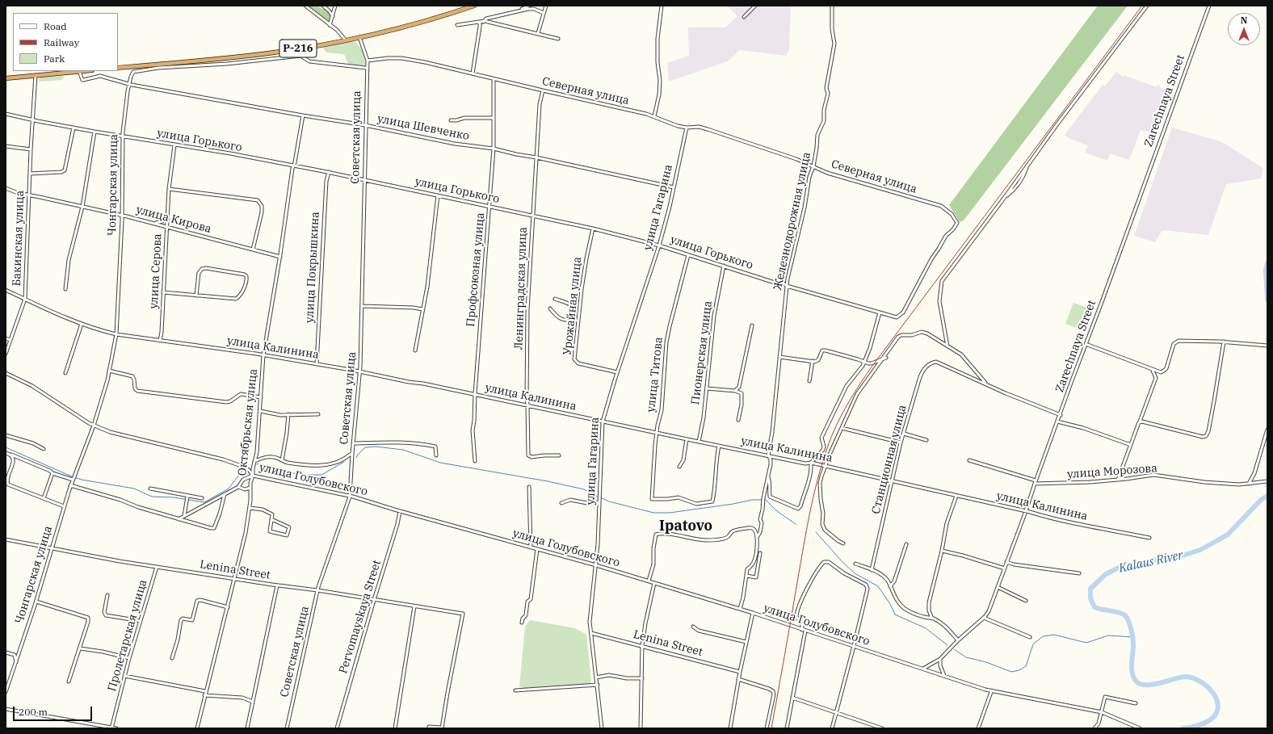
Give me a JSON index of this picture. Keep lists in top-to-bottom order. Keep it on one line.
{"streets":{"highway":["Р-216"],"street":["Северная улица","Zarechnaya Street","улица Шевченко","Советская улица","улица Горького","Чонгарская улица","улица Гагарина","улица Кирова","Железнодорожная улица","Бакинская улица","улица Покрышкина","Профсоюзная улица","улица Серова","Ленинградская улица","Урожайная улица","улица Калинина","Пионерская улица","улица Титова","Октябрьская улица","Станционная улица","улица Морозова","улица Голубовского","Lenina Street","Pervomayskaya Street","Пролетарская улица"]},"crossings":[["Северная улица","Советская улица"],["Северная улица","улица Горького"],["Северная улица","улица Гагарина"],["Северная улица","Железнодорожная улица"],["Северная улица","Профсоюзная улица"],["Северная улица","Ленинградская улица"],["Zarechnaya Street","улица Калинина"],["Zarechnaya Street","улица Морозова"],["Zarechnaya Street","улица Голубовского"],["улица Шевченко","Советская улица"],["улица Шевченко","Чонгарская улица"],["улица Шевченко","улица Гагарина"],["улица Шевченко","Профсоюзная улица"],["улица Шевченко","Ленинградская улица"],["улица Шевченко","Октябрьская улица"],["Советская улица","улица Горького"],["Советская улица","Чонгарская улица"],["Советская улица","улица Калинина"],["Советская улица","улица Голубовского"],["Советская улица","Lenina Street"],["улица Горького","Чонгарская улица"],["улица Горького","улица Гагарина"],["улица Горького","Железнодорожная улица"],["улица Горького","Бакинская улица"],["улица Горького","улица Покрышкина"],["улица Горького","Профсоюзная улица"],["улица Горького","улица Серова"],["улица Горького","Ленинградская улица"],["улица Горького","Урожайная улица"],["улица Горького","Пионерская улица"],["улица Горького","улица Титова"],["улица Горького","Октябрьская улица"],["Чонгарская улица","улица Кирова"],["Чонгарская улица","улица Калинина"],["Чонгарская улица","улица Голубовского"],["Чонгарская улица","Lenina Street"],["улица Гагарина","Урожайная улица"],["улица Гагарина","улица Калинина"],["улица Гагарина","улица Голубовского"],["улица Гагарина","Lenina Street"],["улица Кирова","Бакинская улица"],["улица Кирова","улица Серова"],["улица Кирова","Октябрьская улица"],["Железнодорожная улица","улица Калинина"],["Бакинская улица","улица Калинина"],["улица Покрышкина","улица Калинина"],["Профсоюзная улица","улица Калинина"],["улица Серова","улица Калинина"],["Ленинградская улица","улица Калинина"],["улица Калинина","Пионерская улица"],["улица Калинина","улица Титова"],["улица Калинина","Октябрьская улица"],["улица Калинина","Станционная улица"],["Октябрьская улица","улица Голубовского"],["Октябрьская улица","Lenina Street"],["улица Голубовского","Pervomayskaya Street"],["Lenina Street","Pervomayskaya Street"],["Lenina Street","Пролетарская улица"]],"districts":["Ipatovo"],"water":["Kalaus River"],"legend":["Road","Railway","Park"],"scale_bar":"200 m","north":"top"}
